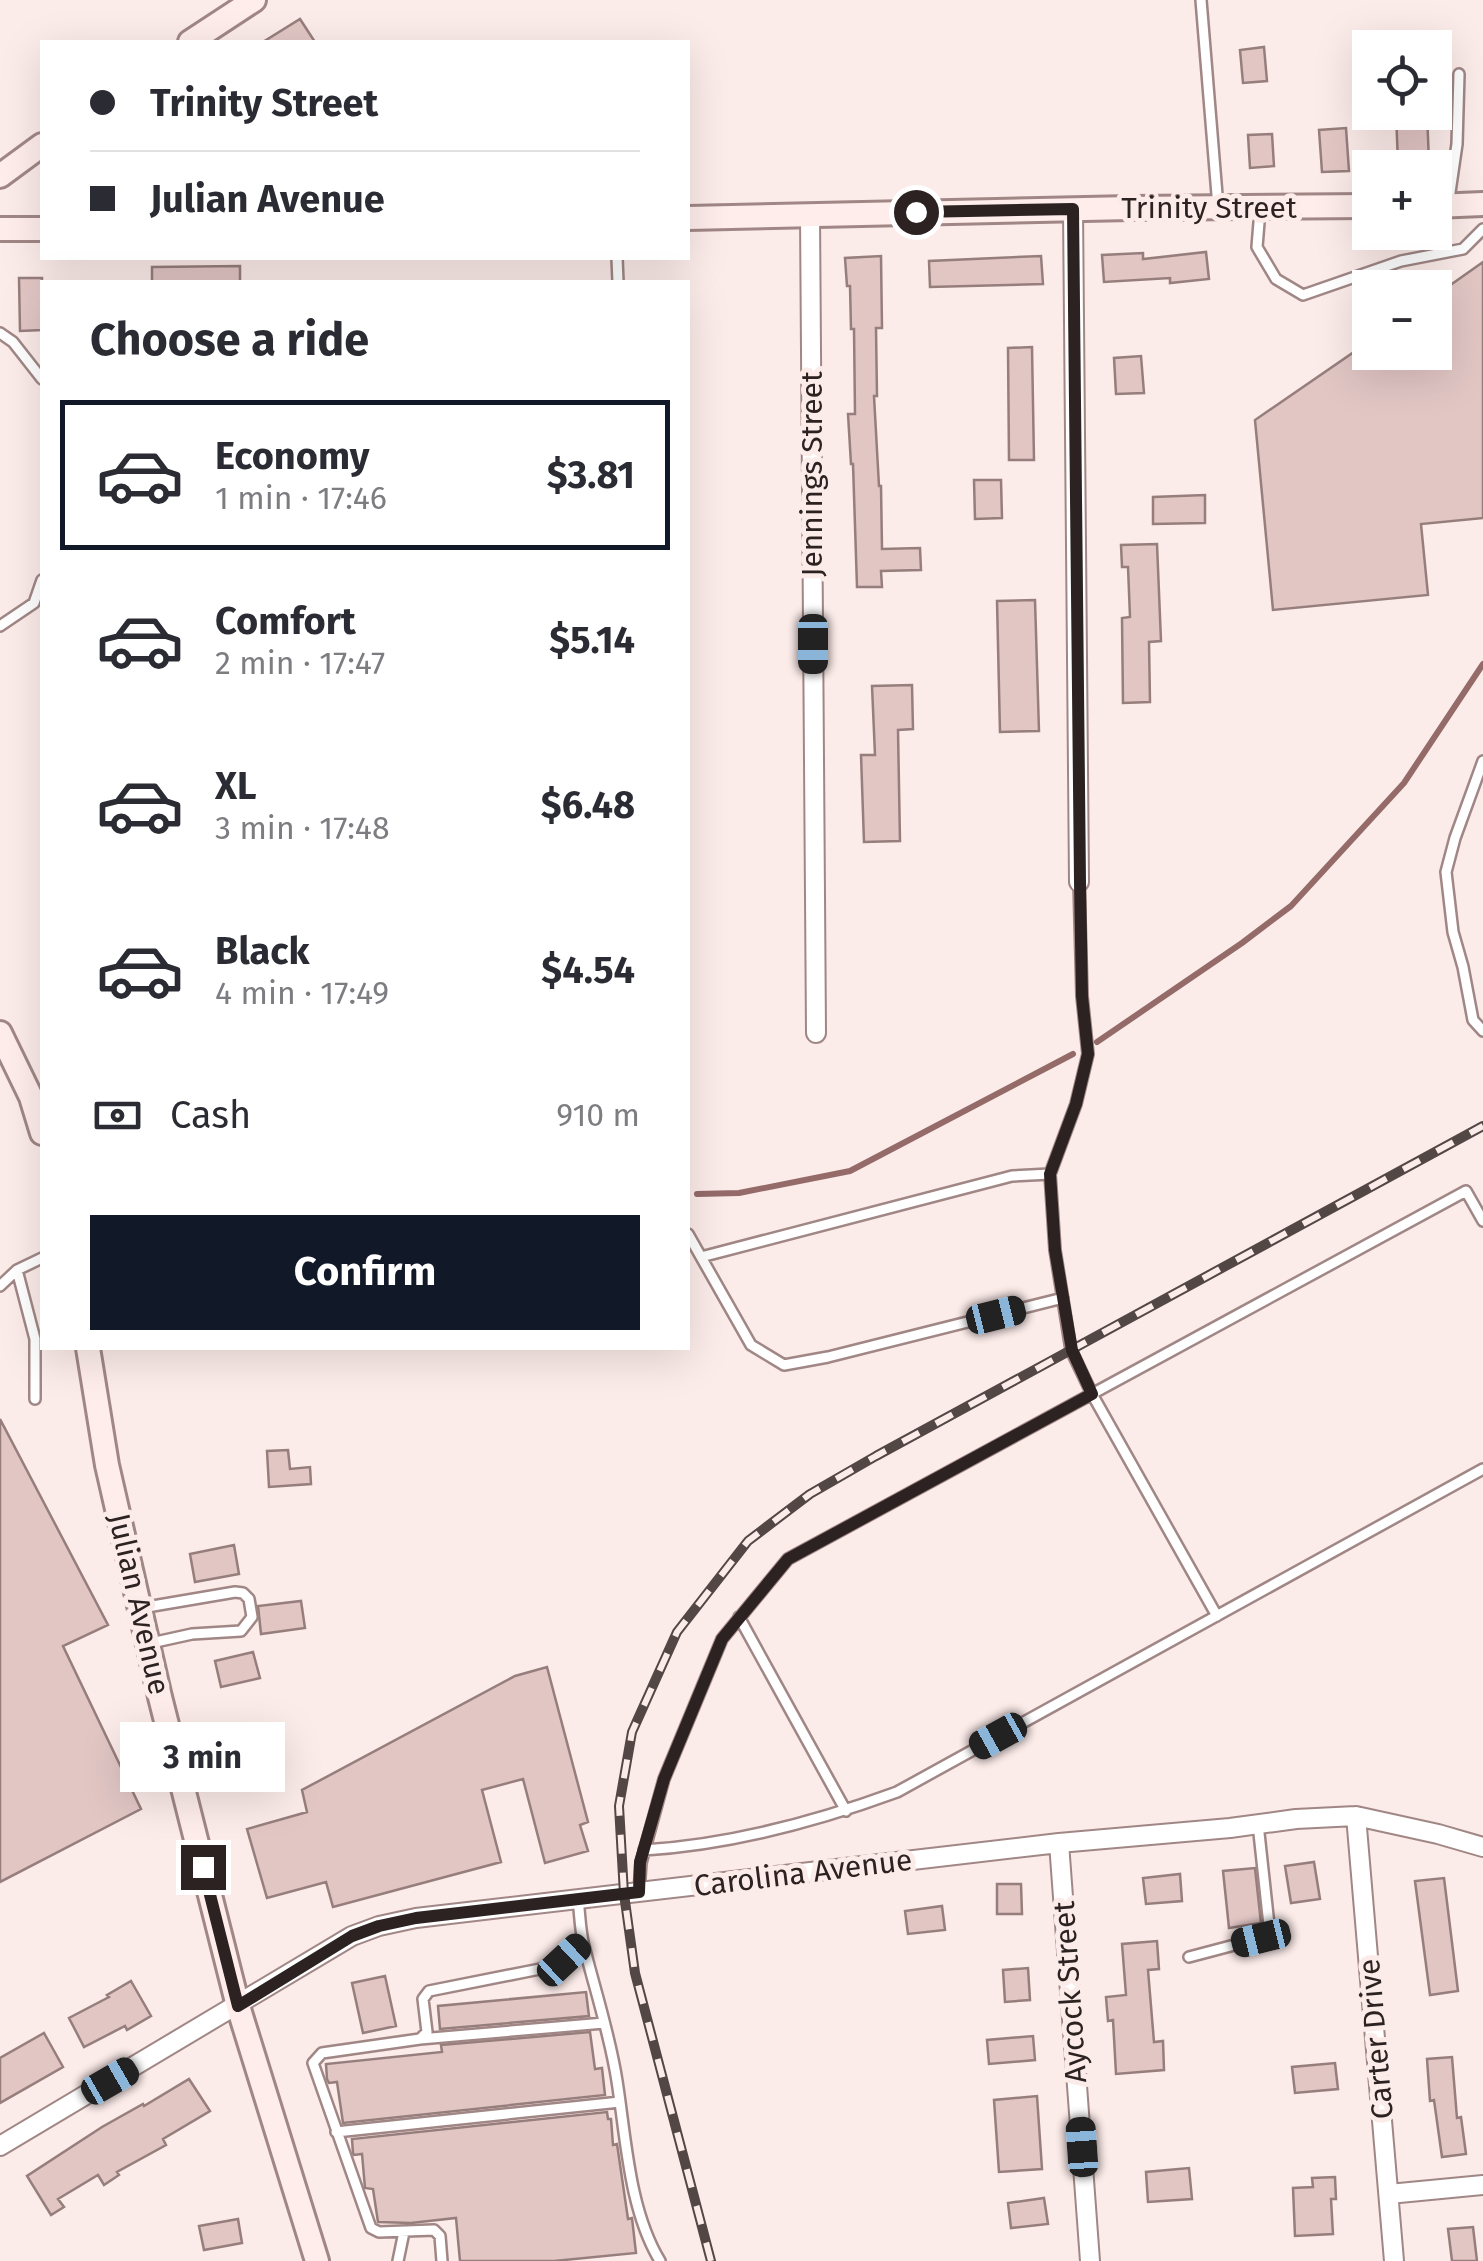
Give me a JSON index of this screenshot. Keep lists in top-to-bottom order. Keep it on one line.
{"streets":{"street":["Trinity Street","Jennings Street","Julian Avenue","Carolina Avenue","Aycock Street","Carter Drive"]},"crossings":[["Trinity Street","Jennings Street"],["Julian Avenue","Carolina Avenue"],["Carolina Avenue","Aycock Street"],["Carolina Avenue","Carter Drive"]],"page":{"map_buttons":["+","−"],"banner":["Trinity Street","Julian Avenue"],"heading":"Choose a ride","list":[{"name":"Economy","note":"1 min · 17:46","value":"$3.81"},{"name":"Comfort","note":"2 min · 17:47","value":"$5.14"},{"name":"XL","note":"3 min · 17:48","value":"$6.48"},{"name":"Black","note":"4 min · 17:49","value":"$4.54"}],"pay":["Cash","910 m"],"buttons":"Confirm","bubble":"3 min"}}
